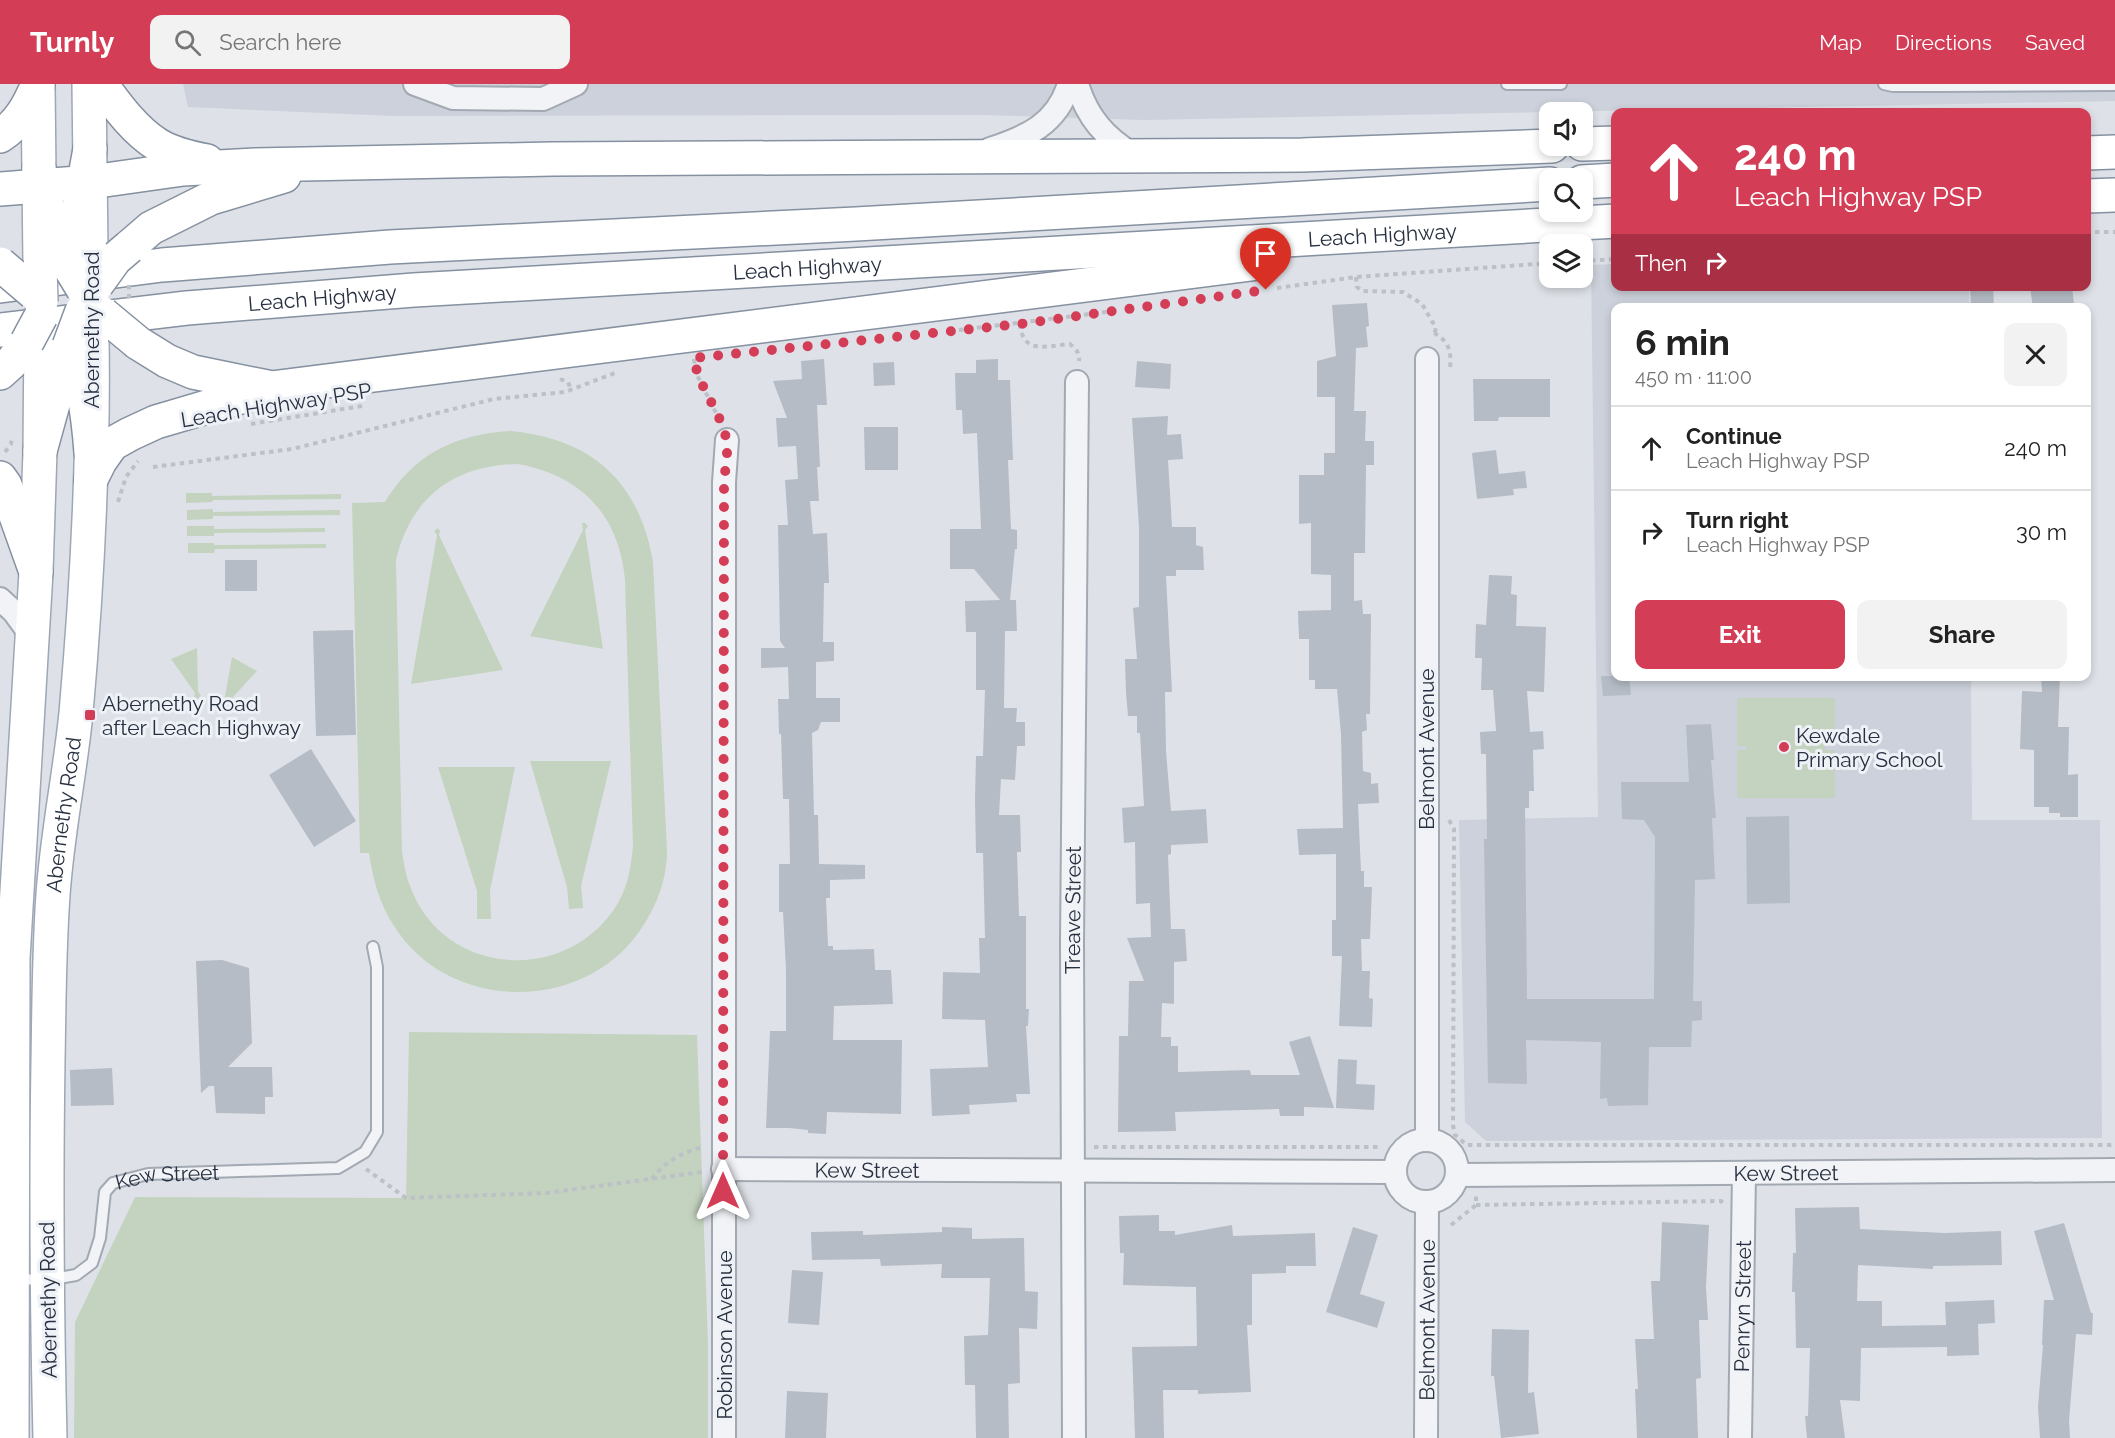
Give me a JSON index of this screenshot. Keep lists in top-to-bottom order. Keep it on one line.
{"streets":{"main road":["Leach Highway","Abernethy Road"],"street":["Belmont Avenue","Treave Street","Kew Street","Penryn Street","Robinson Avenue"],"path":["Leach Highway PSP"]},"crossings":[["Abernethy Road","Kew Street"],["Belmont Avenue","Kew Street"],["Treave Street","Kew Street"],["Kew Street","Penryn Street"],["Kew Street","Robinson Avenue"]],"places":{"transit":["Abernethy Road after Leach Highway"],"other":["Kewdale Primary School"]},"page":{"header":"Turnly","search":"Search here","nav":["Map","Directions","Saved"],"turn":["240 m","Leach Highway PSP"],"then":"Then","heading":["6 min","450 m · 11:00"],"list":[{"name":"Continue","note":"Leach Highway PSP","value":"240 m"},{"name":"Turn right","note":"Leach Highway PSP","value":"30 m"}],"buttons":["Exit","Share"]}}
